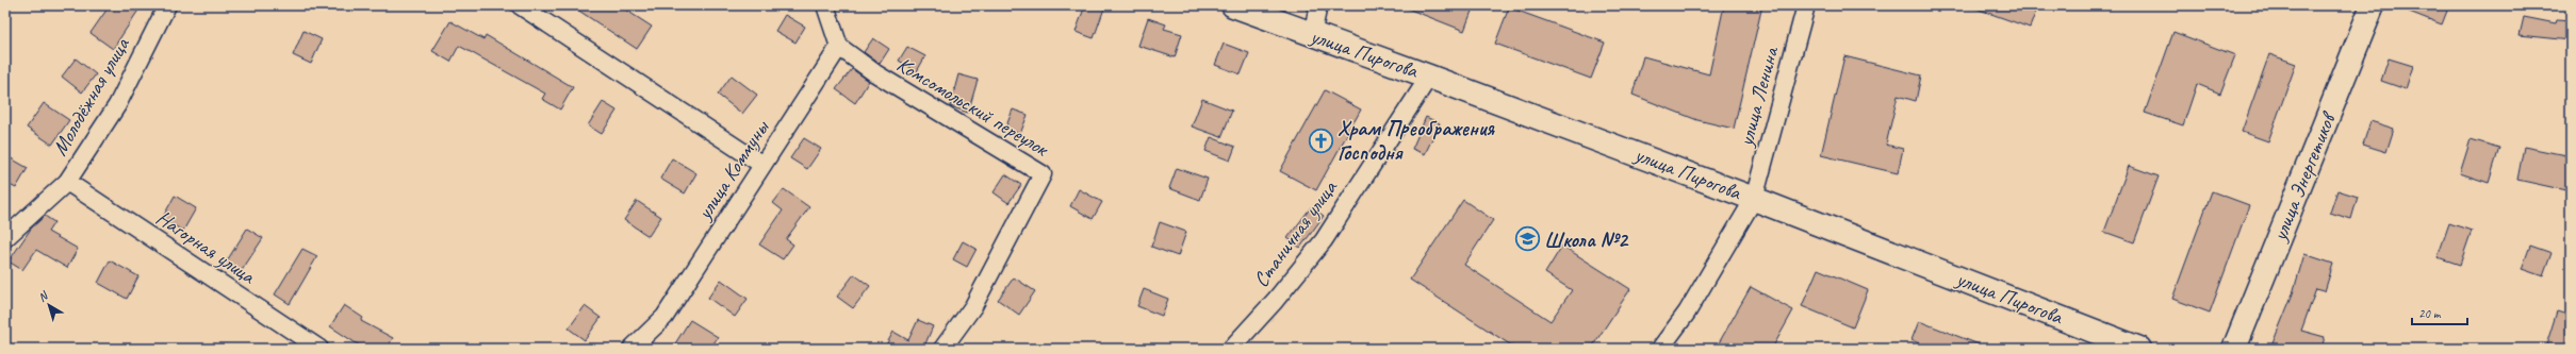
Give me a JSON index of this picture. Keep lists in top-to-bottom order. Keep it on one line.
{"streets":{"street":["улица Пирогова","Молодёжная улица","улица Ленина","Комсомольский переулок","улица Коммуны","улица Энергетиков","Станичная улица","Нагорная улица"]},"crossings":[["улица Пирогова","улица Ленина"],["улица Пирогова","Станичная улица"],["Молодёжная улица","Нагорная улица"],["Комсомольский переулок","улица Коммуны"]],"places":{"church":["Храм Преображения Господня"],"school or university":["Школа №2"]},"scale_bar":"20 m","north":"top left"}
